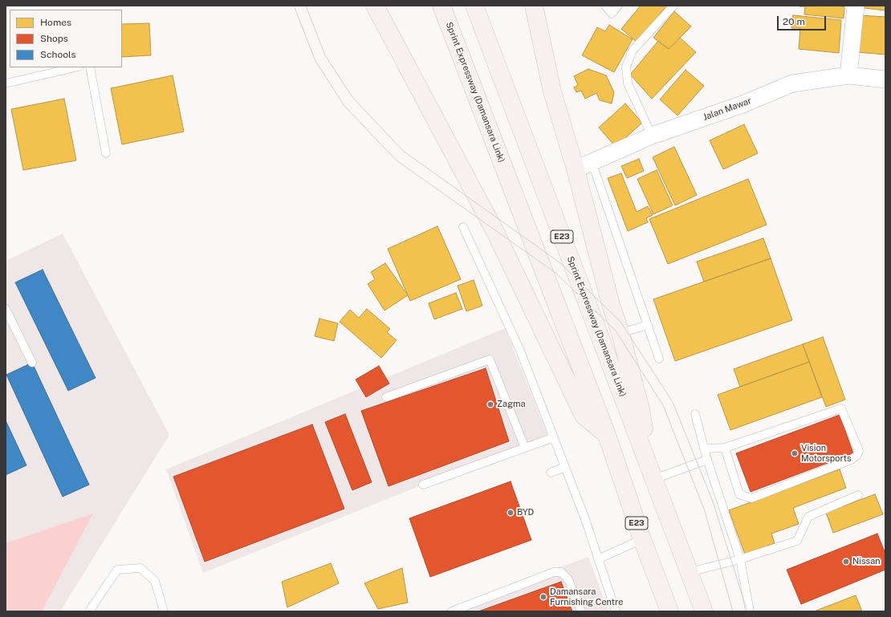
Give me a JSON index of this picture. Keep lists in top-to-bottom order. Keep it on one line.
{"streets":{"highway":["Sprint Expressway (Damansara Link)","E23"],"street":["Jalan Mawar"]},"places":["Zagma","Vision Motorsports","BYD","Nissan","Damansara Furnishing Centre"],"legend":["Homes","Shops","Schools"],"scale_bar":"20 m"}
